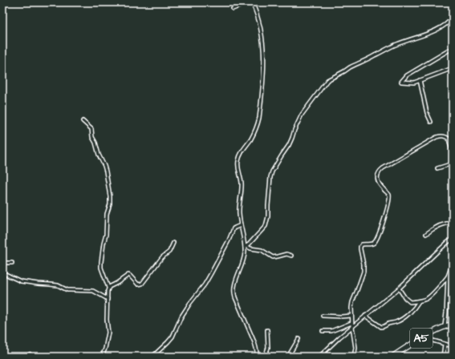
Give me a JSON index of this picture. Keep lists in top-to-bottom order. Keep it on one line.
{"streets":{"highway":["A5"]}}
